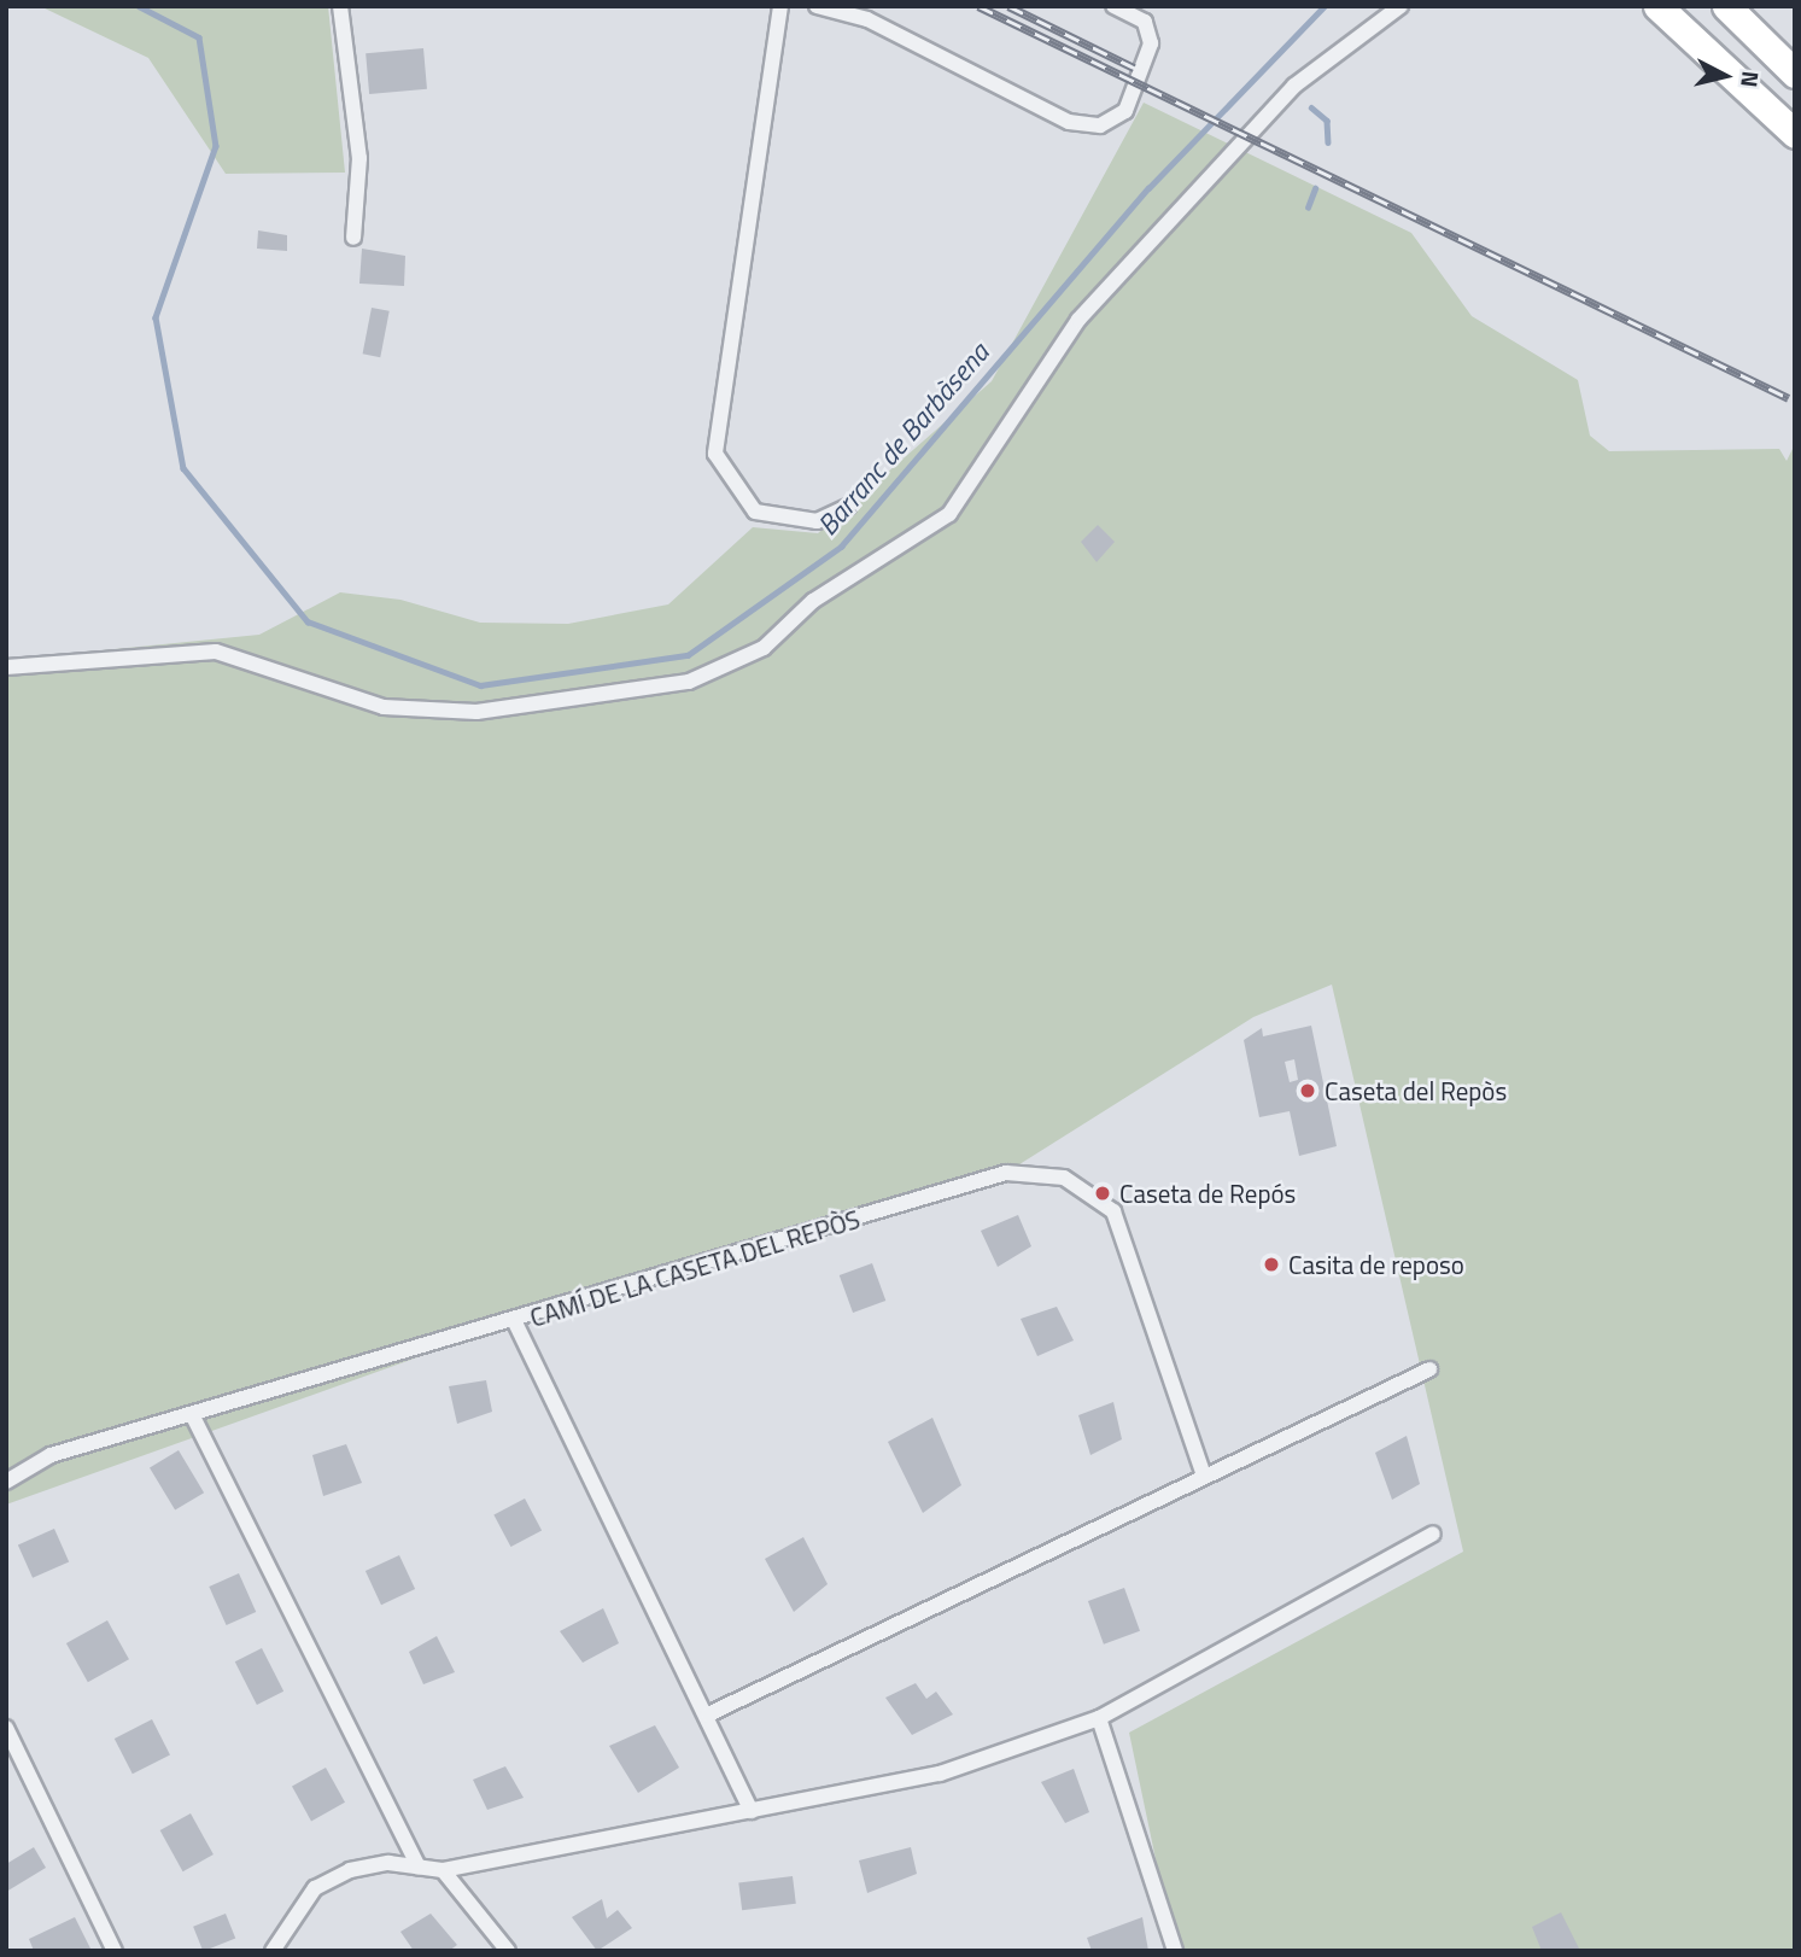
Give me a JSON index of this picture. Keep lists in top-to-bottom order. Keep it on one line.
{"streets":{"street":["CAMÍ DE LA CASETA DEL REPÒS"]},"water":["Barranc de Barbàsena"],"places":["Caseta del Repòs","Caseta de Repós","Casita de reposo"],"north":"right"}
